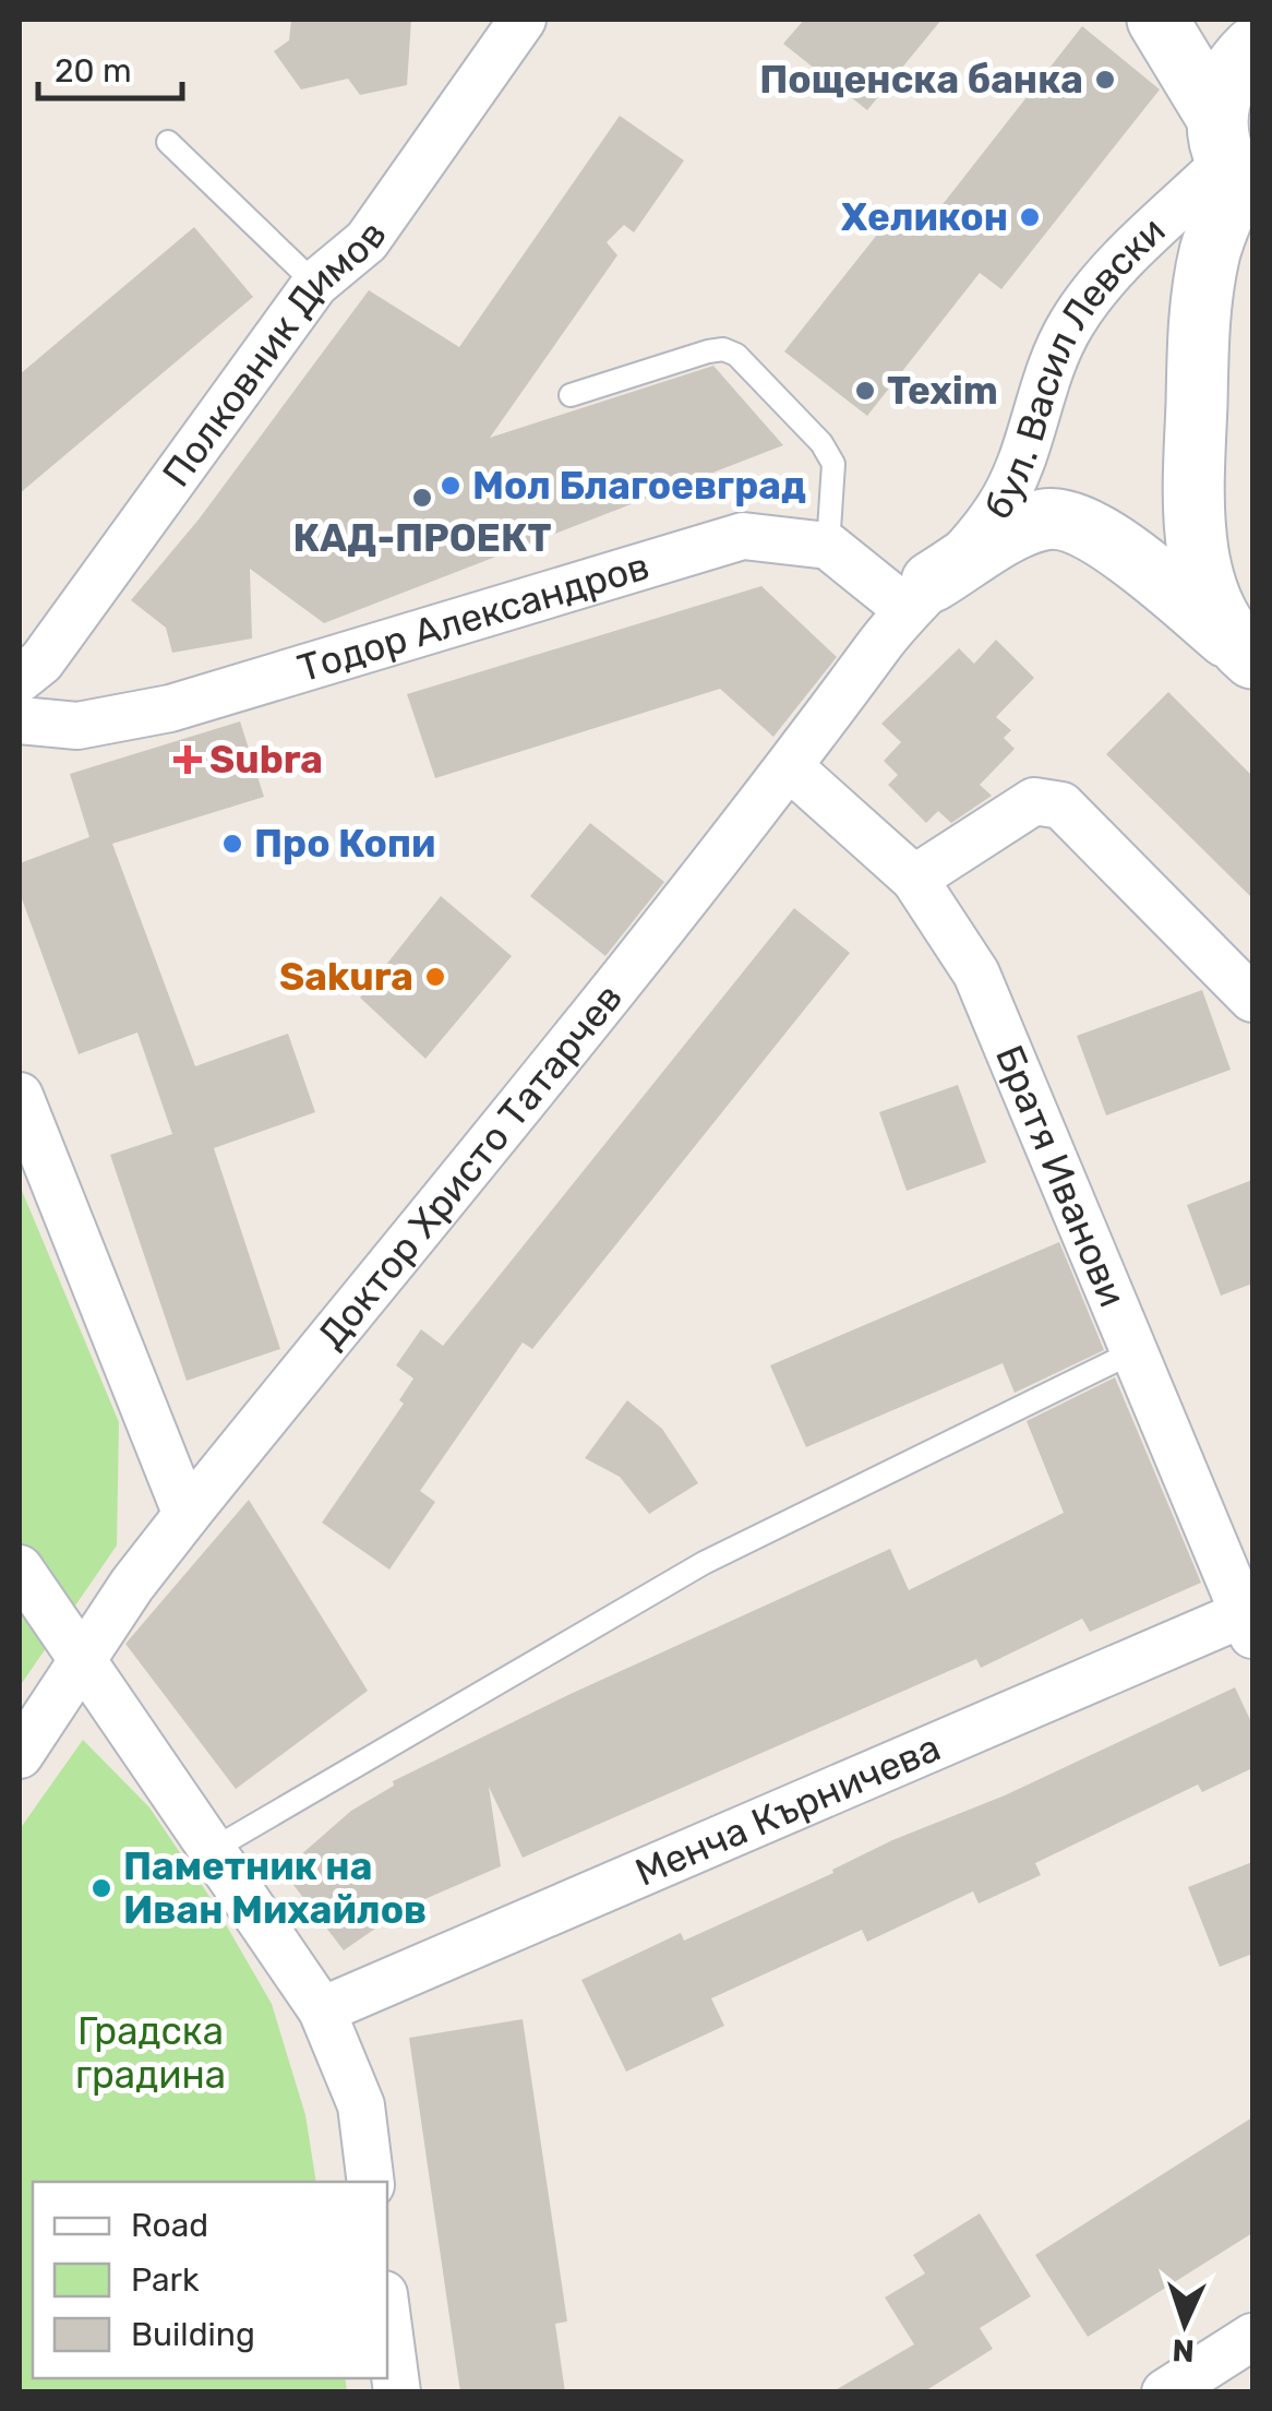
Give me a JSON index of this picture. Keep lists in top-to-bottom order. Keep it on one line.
{"streets":{"street":["Полковник Димов","бул. Васил Левски","Тодор Александров","Доктор Христо Татарчев","Братя Иванови","Менча Кърничева"]},"crossings":[["бул. Васил Левски","Доктор Христо Татарчев"],["Доктор Христо Татарчев","Братя Иванови"],["Братя Иванови","Менча Кърничева"]],"parks":["Градска градина"],"places":{"other":["Пощенска банка","Хеликон","Texim","Мол Благоевград","КАД-ПРОЕКТ","Про Копи","Sakura","Паметник на Иван Михайлов"],"health":["Subra"]},"legend":["Road","Park","Building"],"scale_bar":"20 m","north":"bottom"}
